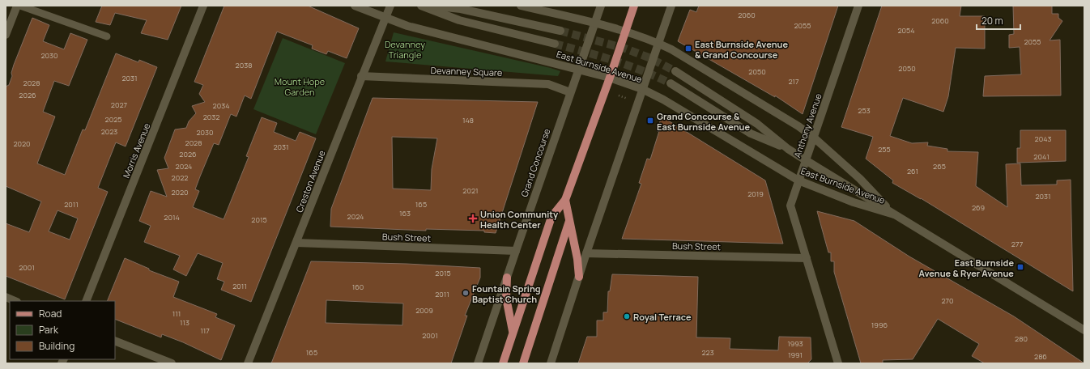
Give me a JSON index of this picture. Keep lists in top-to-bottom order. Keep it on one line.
{"streets":{"street":["East Burnside Avenue","Devanney Square","Anthony Avenue","Morris Avenue","Grand Concourse","Creston Avenue","Bush Street"]},"crossings":[["East Burnside Avenue","Anthony Avenue"],["East Burnside Avenue","Grand Concourse"],["East Burnside Avenue","Creston Avenue"],["Devanney Square","Grand Concourse"],["Devanney Square","Creston Avenue"],["Anthony Avenue","Bush Street"],["Grand Concourse","Bush Street"],["Creston Avenue","Bush Street"]],"parks":["Devanney Triangle","Mount Hope Garden"],"places":{"transit":["East Burnside Avenue & Grand Concourse","Grand Concourse & East Burnside Avenue","East Burnside Avenue & Ryer Avenue"],"health":["Union Community Health Center"],"other":["Fountain Spring Baptist Church","Royal Terrace"]},"house_numbers":["2060","2060","2055","2054","2055","2030","2038","2050","2050","2031","217","2028","2026","2027","2034","253","2032","2025","148","2023","2030","2043","2028","2020","2031","255","2026","2041","2024","265","261","2022","2021","2020","2019","2031","2011","165","269","163","2024","2014","2015","277","2001","2015","2011","160","2011","270","2009","111","113","1996","117","2001","280","1993","165","223","1991","286"],"legend":["Road","Park","Building"],"scale_bar":"20 m"}
